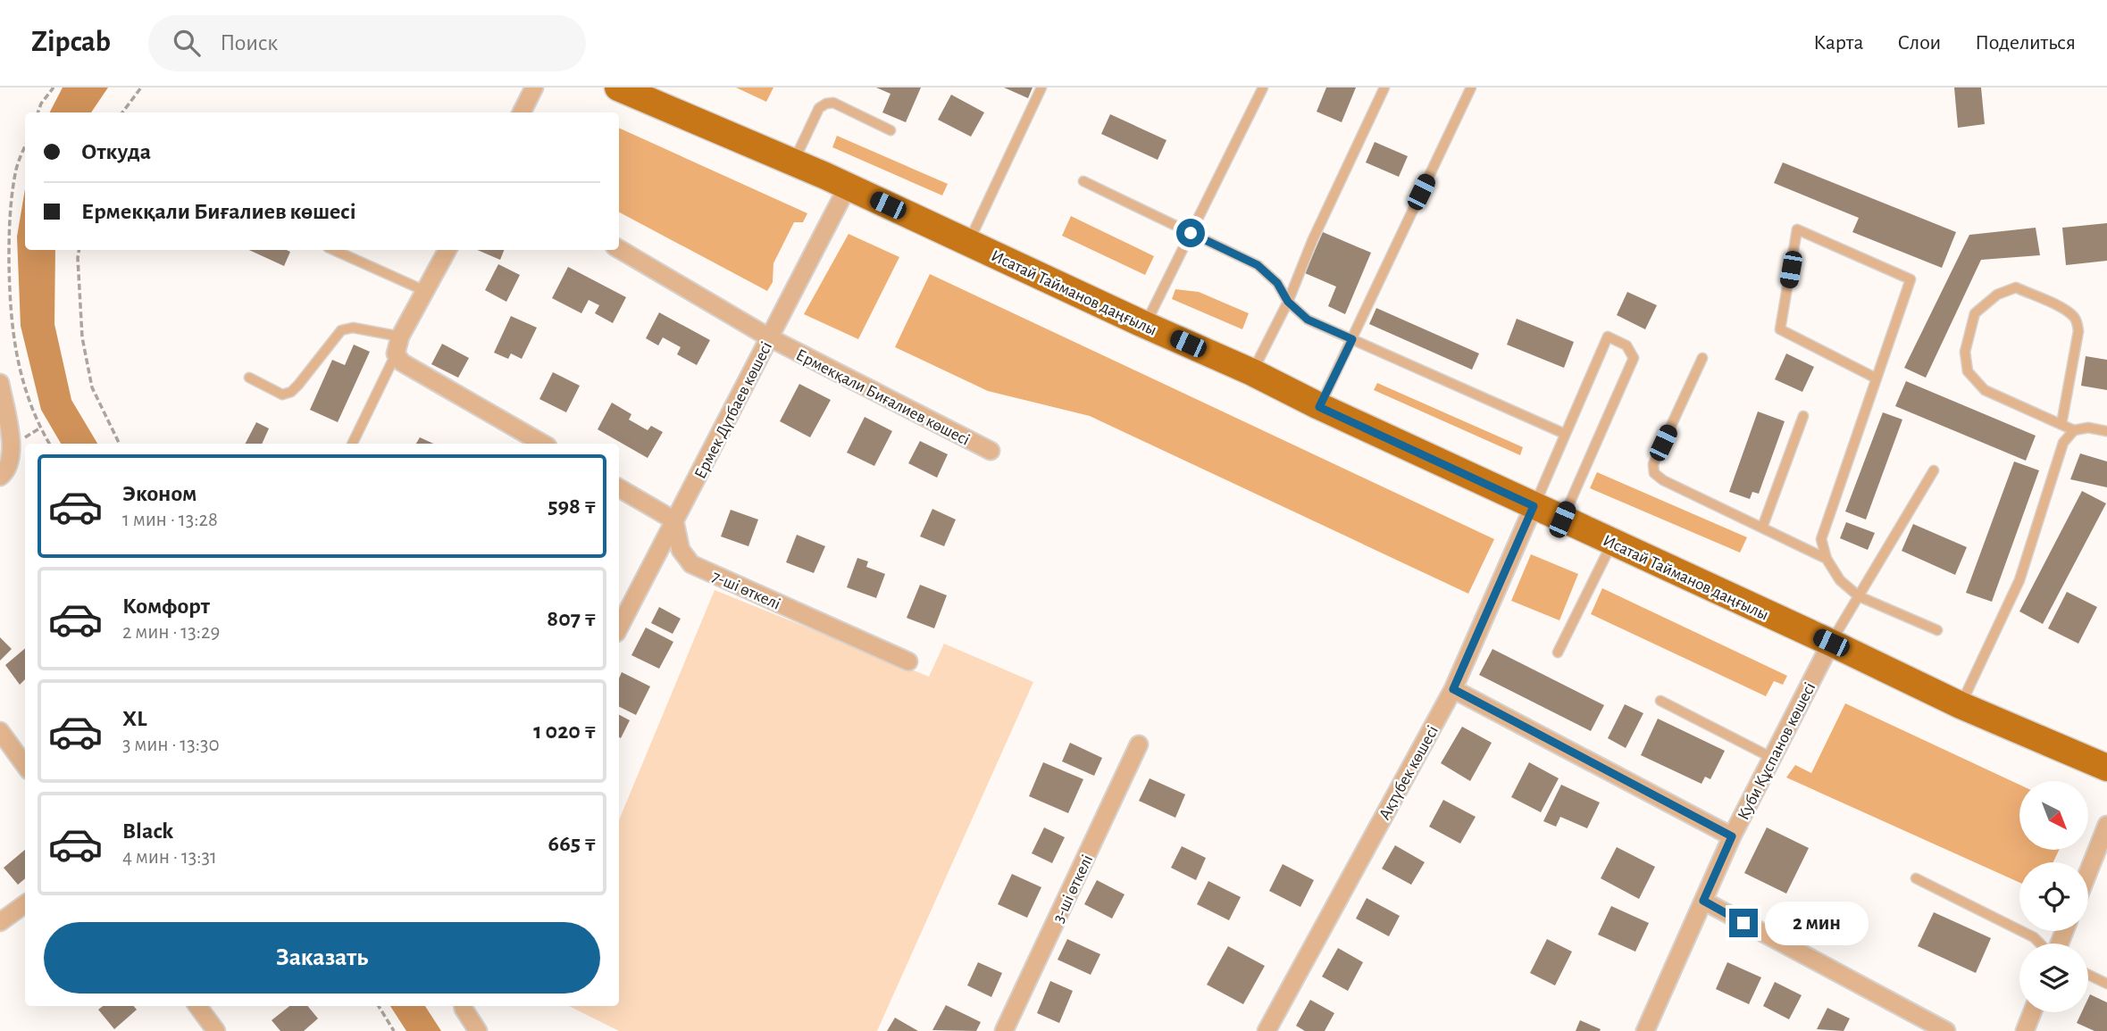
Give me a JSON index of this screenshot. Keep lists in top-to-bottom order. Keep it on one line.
{"streets":{"main road":["Исатай Тайманов даңғылы"],"street":["Ермекқали Биғалиев көшесі","Ермек Дүтбаев көшесi","7-шi өткелi","Куби Құспанов көшесi","Ақтүбек көшесi","3-шi өткелi"]},"crossings":[["Исатай Тайманов даңғылы","Ермек Дүтбаев көшесi"],["Исатай Тайманов даңғылы","Куби Құспанов көшесi"],["Исатай Тайманов даңғылы","Ақтүбек көшесi"],["Ермекқали Биғалиев көшесі","Ермек Дүтбаев көшесi"],["Ермек Дүтбаев көшесi","7-шi өткелi"]],"north":"bottom right","page":{"header":"Zipcab","search":"Поиск","nav":["Карта","Слои","Поделиться"],"banner":["Откуда","Ермекқали Биғалиев көшесі"],"list":[{"name":"Эконом","note":"1 мин · 13:28","value":"598 ₸"},{"name":"Комфорт","note":"2 мин · 13:29","value":"807 ₸"},{"name":"XL","note":"3 мин · 13:30","value":"1 020 ₸"},{"name":"Black","note":"4 мин · 13:31","value":"665 ₸"}],"bubble":"2 мин","buttons":"Заказать"}}
